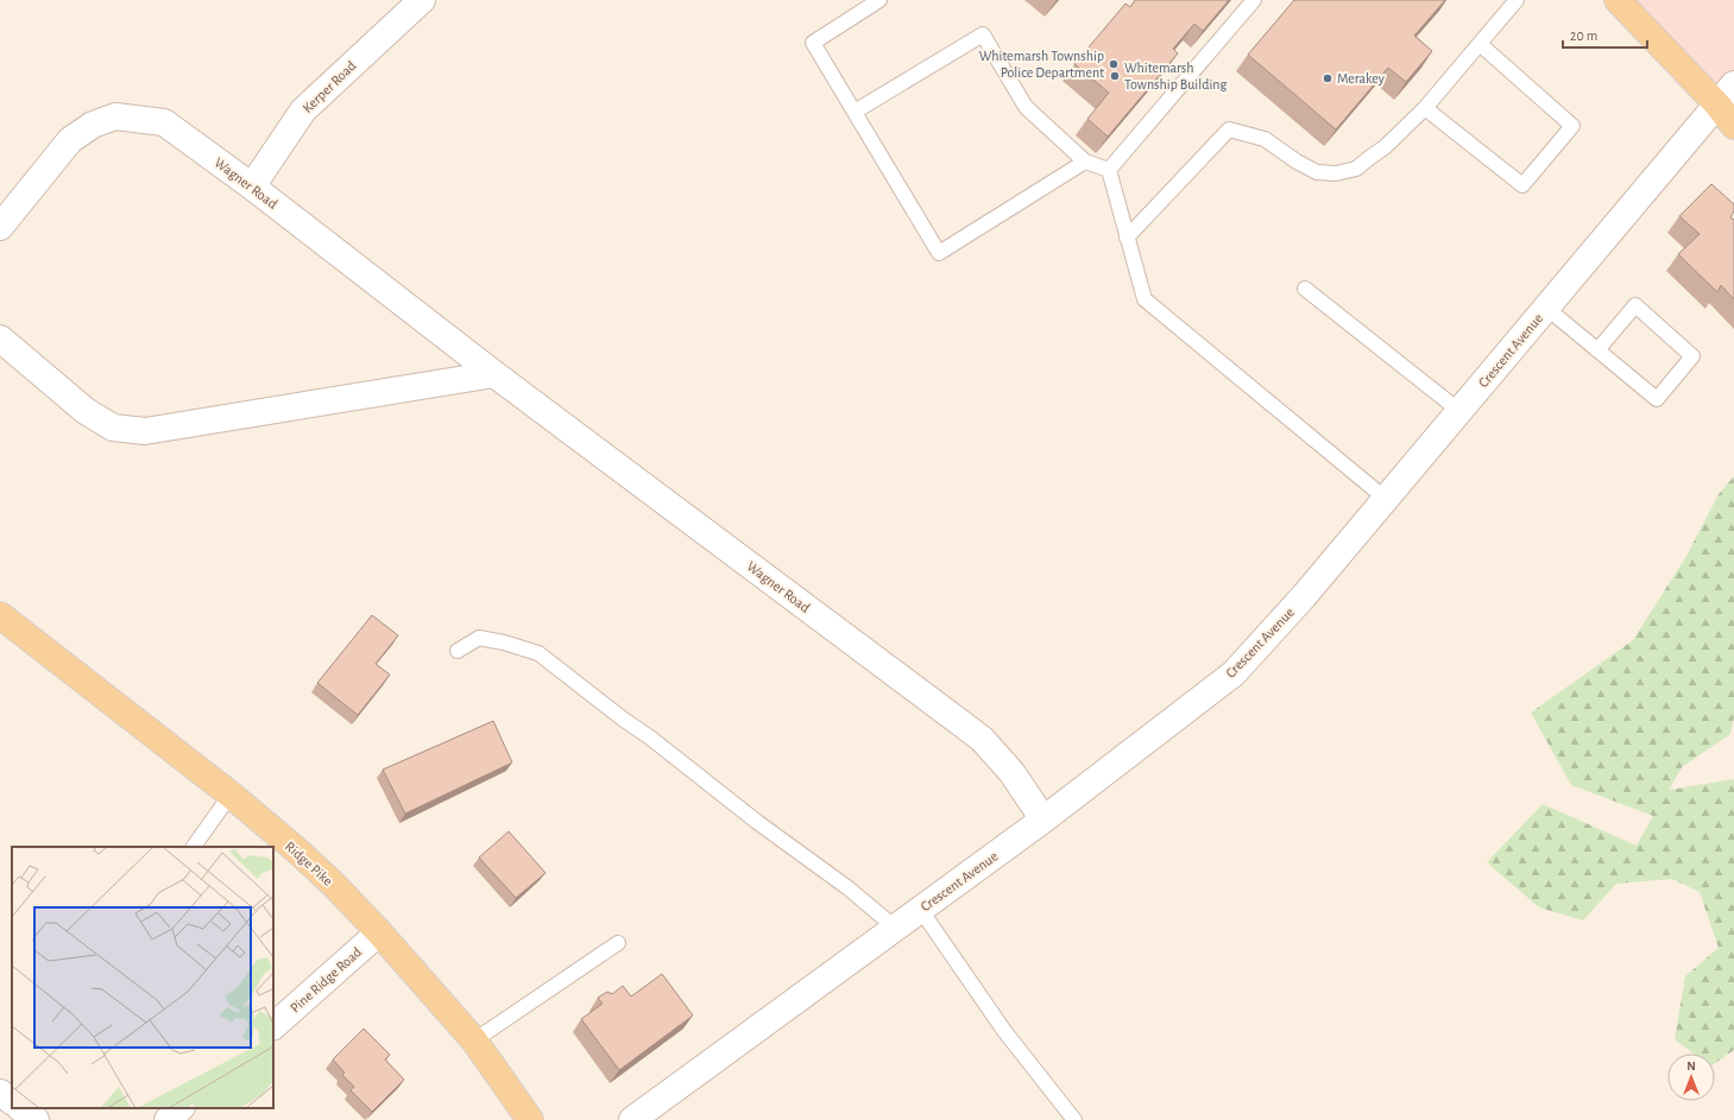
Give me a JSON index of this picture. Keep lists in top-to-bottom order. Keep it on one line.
{"streets":{"main road":["Ridge Pike"],"street":["Kerper Road","Wagner Road","Crescent Avenue","Pine Ridge Road"]},"crossings":[["Kerper Road","Wagner Road"],["Wagner Road","Crescent Avenue"],["Ridge Pike","Pine Ridge Road"]],"places":["Whitemarsh Township Police Department","Whitemarsh Township Building","Merakey"],"scale_bar":"20 m","north":"top"}
